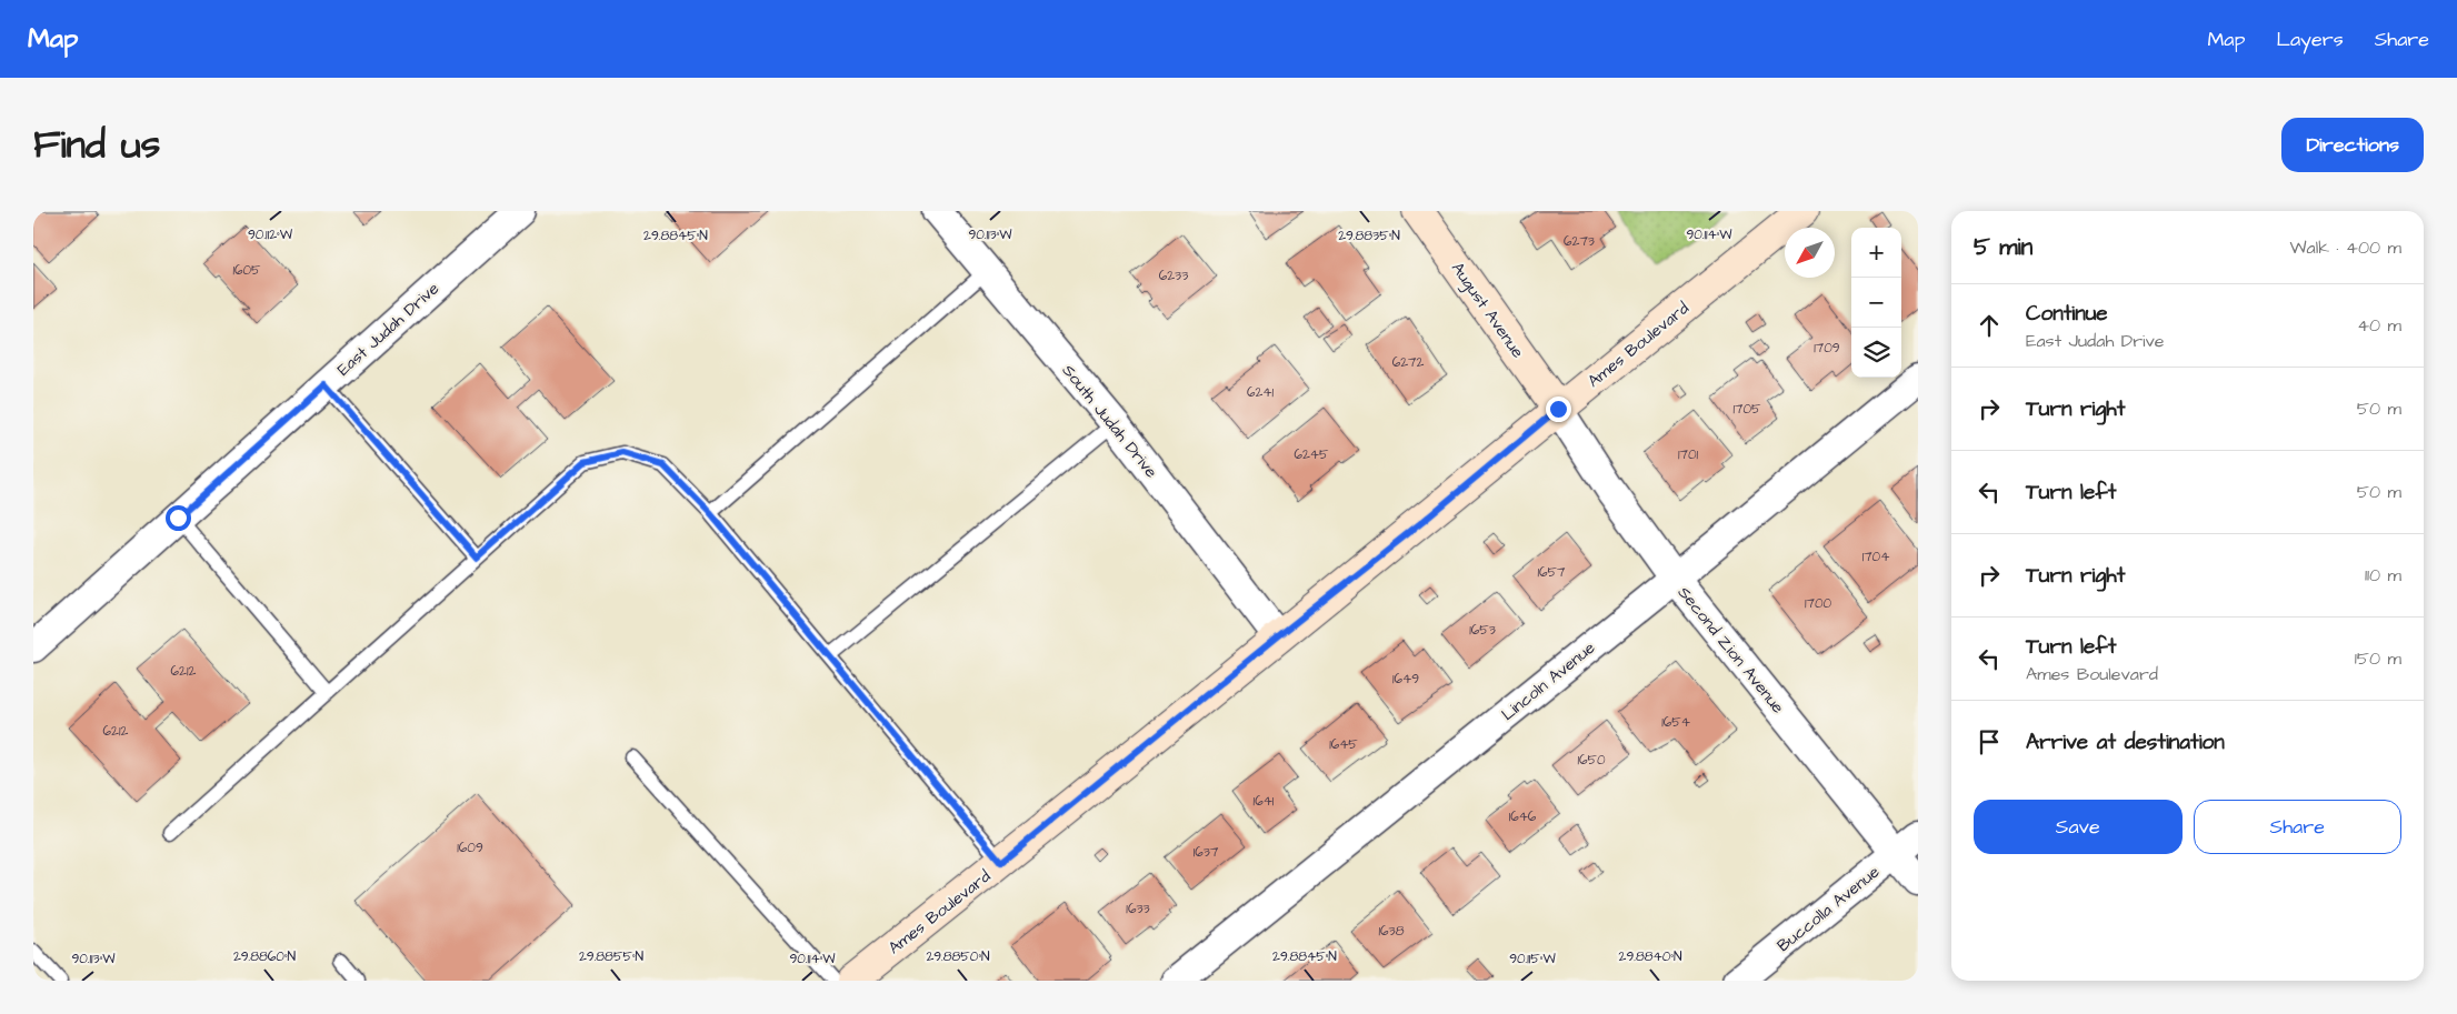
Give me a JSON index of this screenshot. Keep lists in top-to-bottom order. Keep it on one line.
{"streets":{"street":["August Avenue","East Judah Drive","Ames Boulevard","South Judah Drive","Second Zion Avenue","Lincoln Avenue","Buccolla Avenue"]},"crossings":[["August Avenue","Ames Boulevard"],["August Avenue","Second Zion Avenue"],["Ames Boulevard","South Judah Drive"],["Ames Boulevard","Second Zion Avenue"],["Second Zion Avenue","Lincoln Avenue"],["Second Zion Avenue","Buccolla Avenue"]],"house_numbers":["6273","1605","6233","1709","6272","6241","1705","6245","1701","1704","1657","1700","1653","6212","1649","1654","6212","1645","1650","1641","1646","1609","1637","1633","1638"],"north":"bottom left","page":{"header":"Map","nav":["Map","Layers","Share"],"title":"Find us","buttons":["Directions",["Save","Share"]],"heading":["5 min","Walk · 400 m"],"map_buttons":["+","−"],"list":[["Continue","East Judah Drive","40 m"],["Turn right","50 m"],["Turn left","50 m"],["Turn right","110 m"],["Turn left","Ames Boulevard","150 m"],"Arrive at destination"]},"coordinates":["90.112°W","90.113°W","90.114°W","29.8845°N","29.8835°N","29.8860°N","29.8855°N","29.8850°N","29.8840°N","90.115°W"]}
